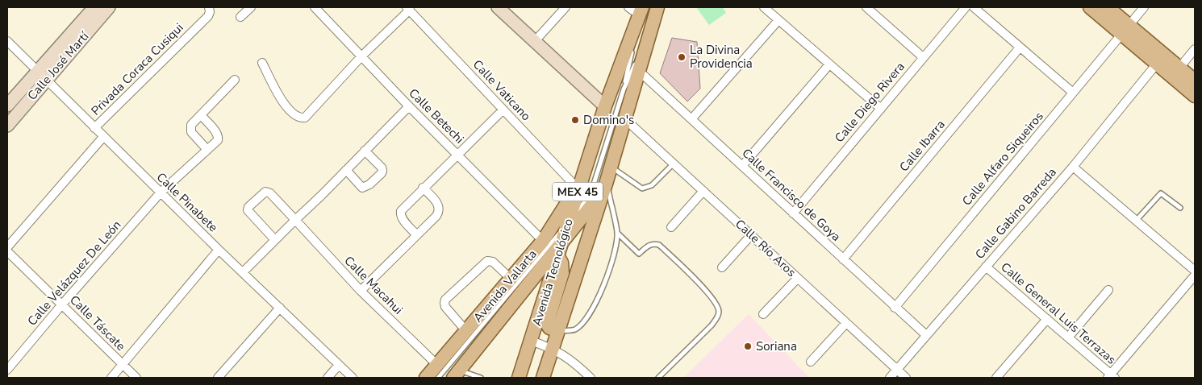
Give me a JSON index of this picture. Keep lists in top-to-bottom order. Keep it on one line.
{"streets":{"main road":["MEX 45","Avenida Tecnológico","Avenida Vallarta"],"street":["Calle José Martí","Privada Coraca Cusiqui","Calle Vaticano","Calle Diego Rivera","Calle Betechi","Calle Ibarra","Calle Alfaro Siqueiros","Calle Francisco de Goya","Calle Pinabete","Calle Gabino Barreda","Calle Río Aros","Calle Velázquez De León","Calle Macahui","Calle General Luis Terrazas","Calle Táscate"]},"crossings":[["Calle José Martí","Calle Pinabete"],["Privada Coraca Cusiqui","Calle Pinabete"],["Calle Vaticano","Avenida Tecnológico"],["Calle Vaticano","Avenida Vallarta"],["Calle Diego Rivera","Calle Francisco de Goya"],["Calle Betechi","Avenida Vallarta"],["Calle Ibarra","Calle Francisco de Goya"],["Calle Alfaro Siqueiros","Calle Francisco de Goya"],["Calle Francisco de Goya","Calle Gabino Barreda"],["Calle Francisco de Goya","Avenida Tecnológico"],["Calle Pinabete","Calle Velázquez De León"],["Calle Gabino Barreda","Calle Río Aros"],["Calle Gabino Barreda","Calle General Luis Terrazas"],["Calle Río Aros","Avenida Tecnológico"],["Avenida Tecnológico","Avenida Vallarta"],["Calle Velázquez De León","Calle Táscate"],["Calle Macahui","Avenida Vallarta"]],"places":["La Divina Providencia","Domino's","Soriana"]}
